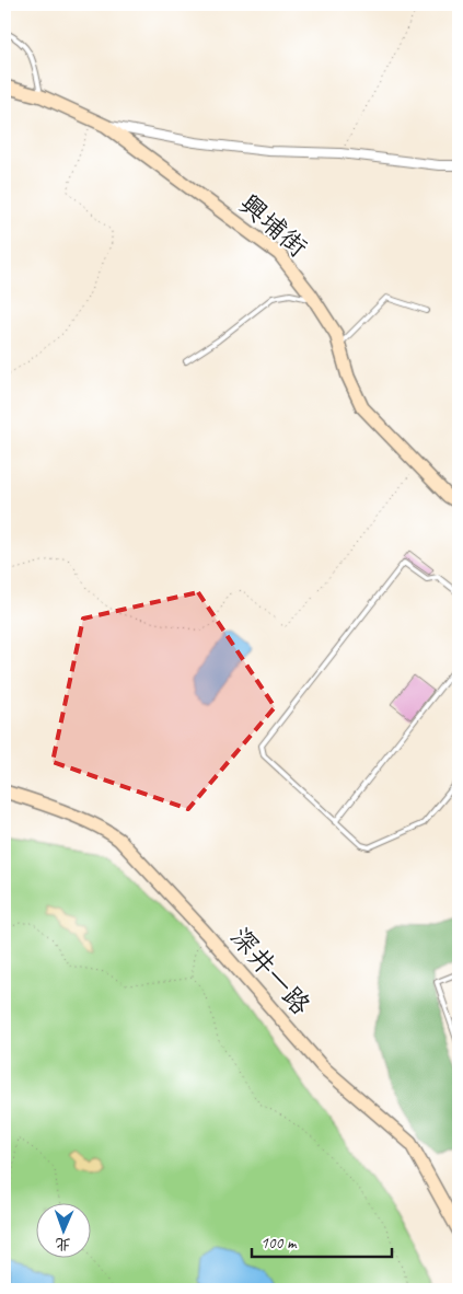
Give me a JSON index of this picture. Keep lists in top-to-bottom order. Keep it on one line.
{"streets":{"street":["興埔街","深井一路"]},"scale_bar":"100 m","north":"bottom"}
